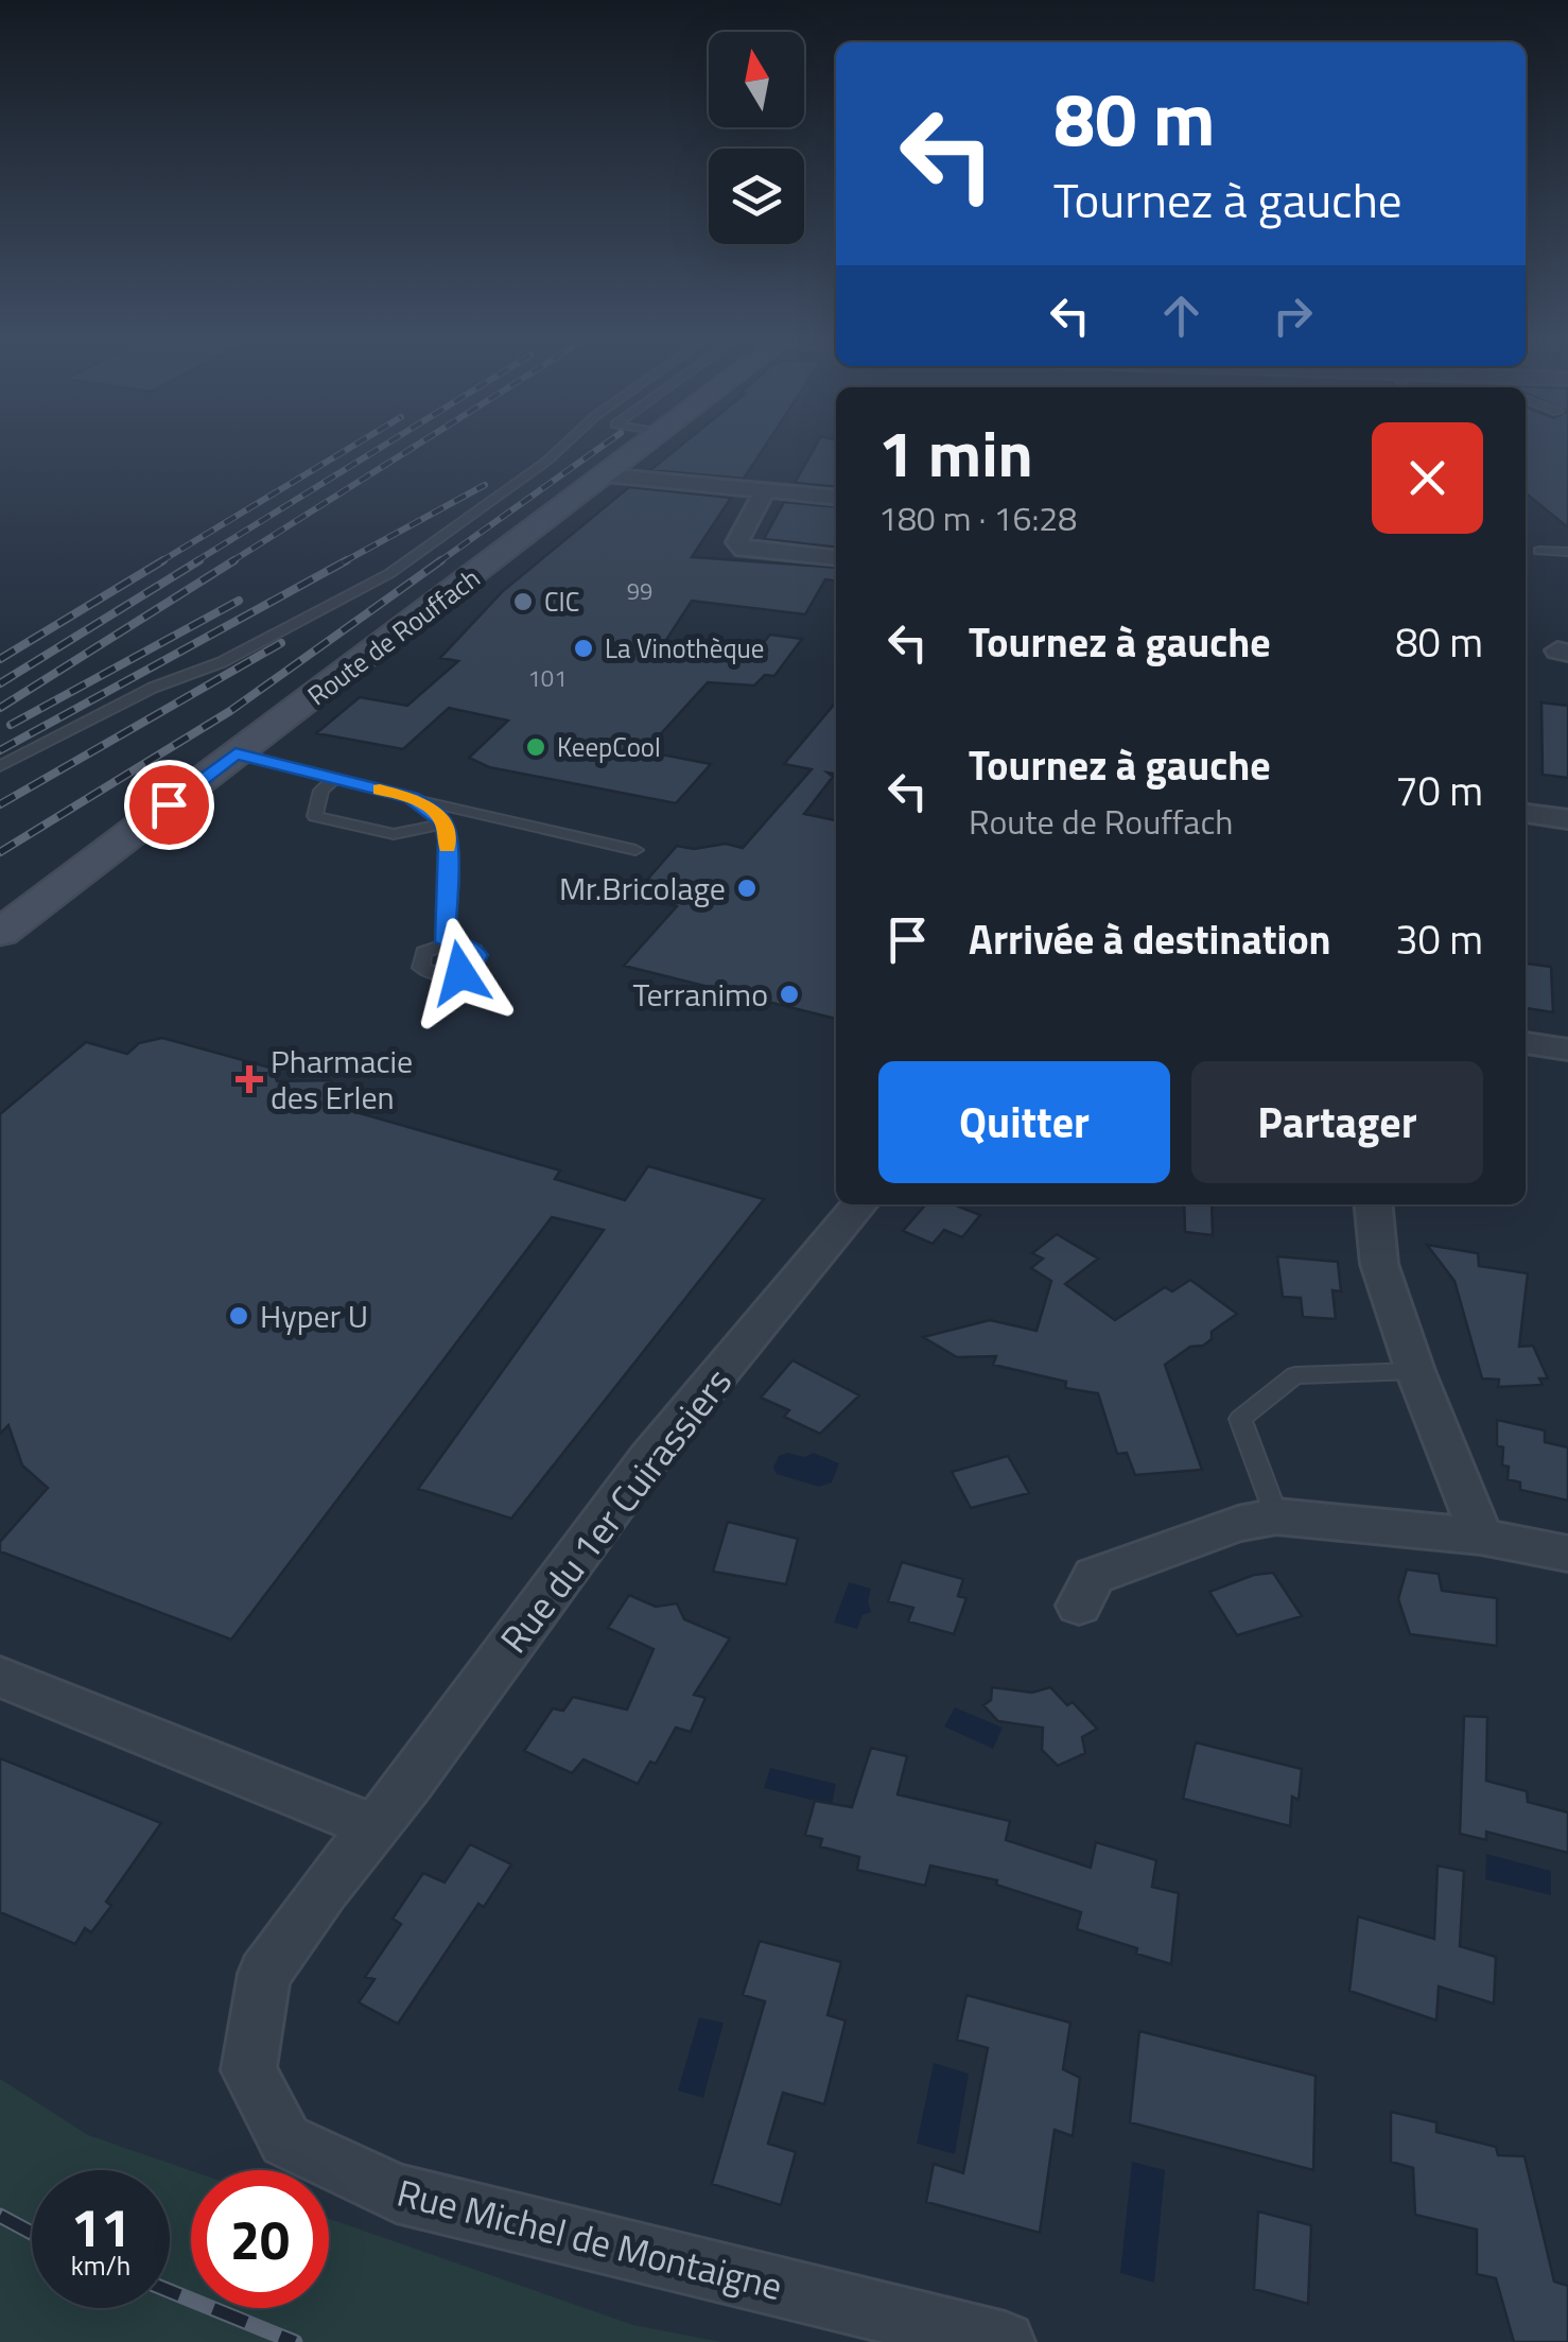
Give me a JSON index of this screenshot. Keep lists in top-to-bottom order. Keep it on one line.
{"streets":{"main road":["Route de Rouffach"],"street":["Rue du 1er Cuirassiers","Rue Michel de Montaigne"]},"crossings":[["Rue du 1er Cuirassiers","Rue Michel de Montaigne"]],"places":{"other":["CIC","La Vinothèque","KeepCool","Mr.Bricolage","Terranimo","Hyper U"],"health":["Pharmacie des Erlen"]},"house_numbers":["99","101"],"north":"top","page":{"turn":["80 m","Tournez à gauche"],"heading":["1 min","180 m · 16:28"],"list":[{"name":"Tournez à gauche","value":"80 m"},{"name":"Tournez à gauche","note":"Route de Rouffach","value":"70 m"},{"name":"Arrivée à destination","value":"30 m"}],"buttons":["Quitter","Partager"],"speed":"11 km/h","limit":"20"}}
